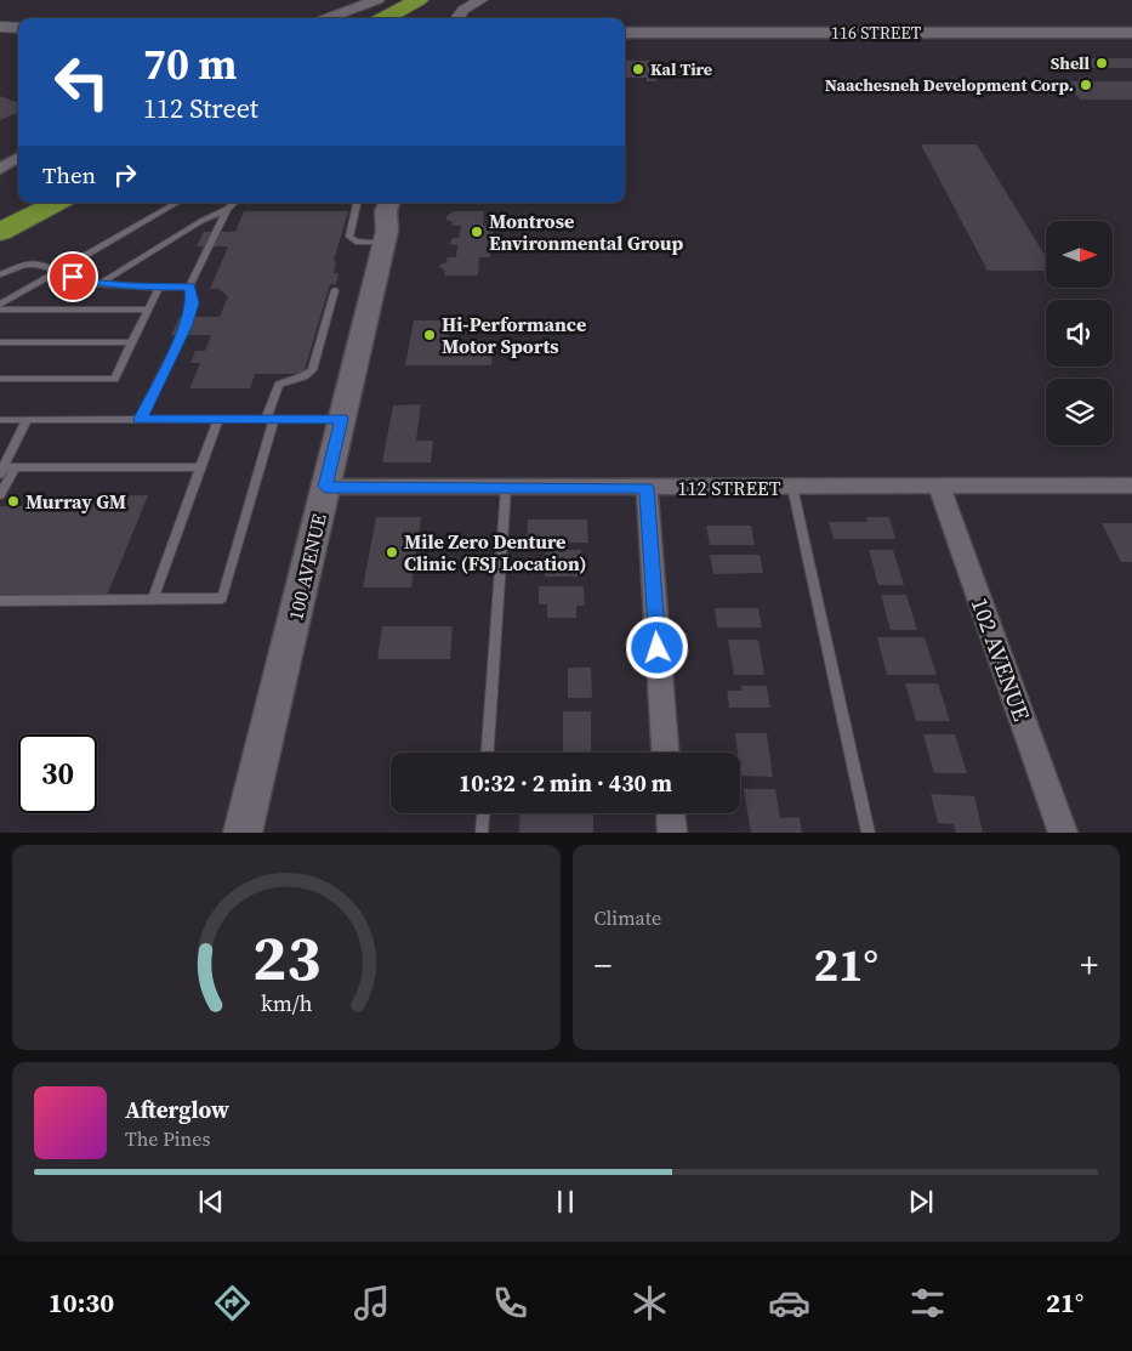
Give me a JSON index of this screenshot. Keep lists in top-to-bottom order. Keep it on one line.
{"streets":{"main road":["116 STREET","100 AVENUE"],"street":["112 STREET","102 AVENUE"]},"crossings":[["112 STREET","100 AVENUE"],["112 STREET","102 AVENUE"]],"places":["Shell","Kal Tire","Naachesneh Development Corp.","Montrose Environmental Group","Hi-Performance Motor Sports","Murray GM","Mile Zero Denture Clinic (FSJ Location)"],"north":"right","page":{"turn":["70 m","112 Street"],"then":"Then","limit":"30","trip":"10:32 · 2 min · 430 m","tile":"Climate","heat":["−","21°","+"],"song":["Afterglow","The Pines"],"tabs":["10:30","21°"],"gauge":["23","km/h"]}}
